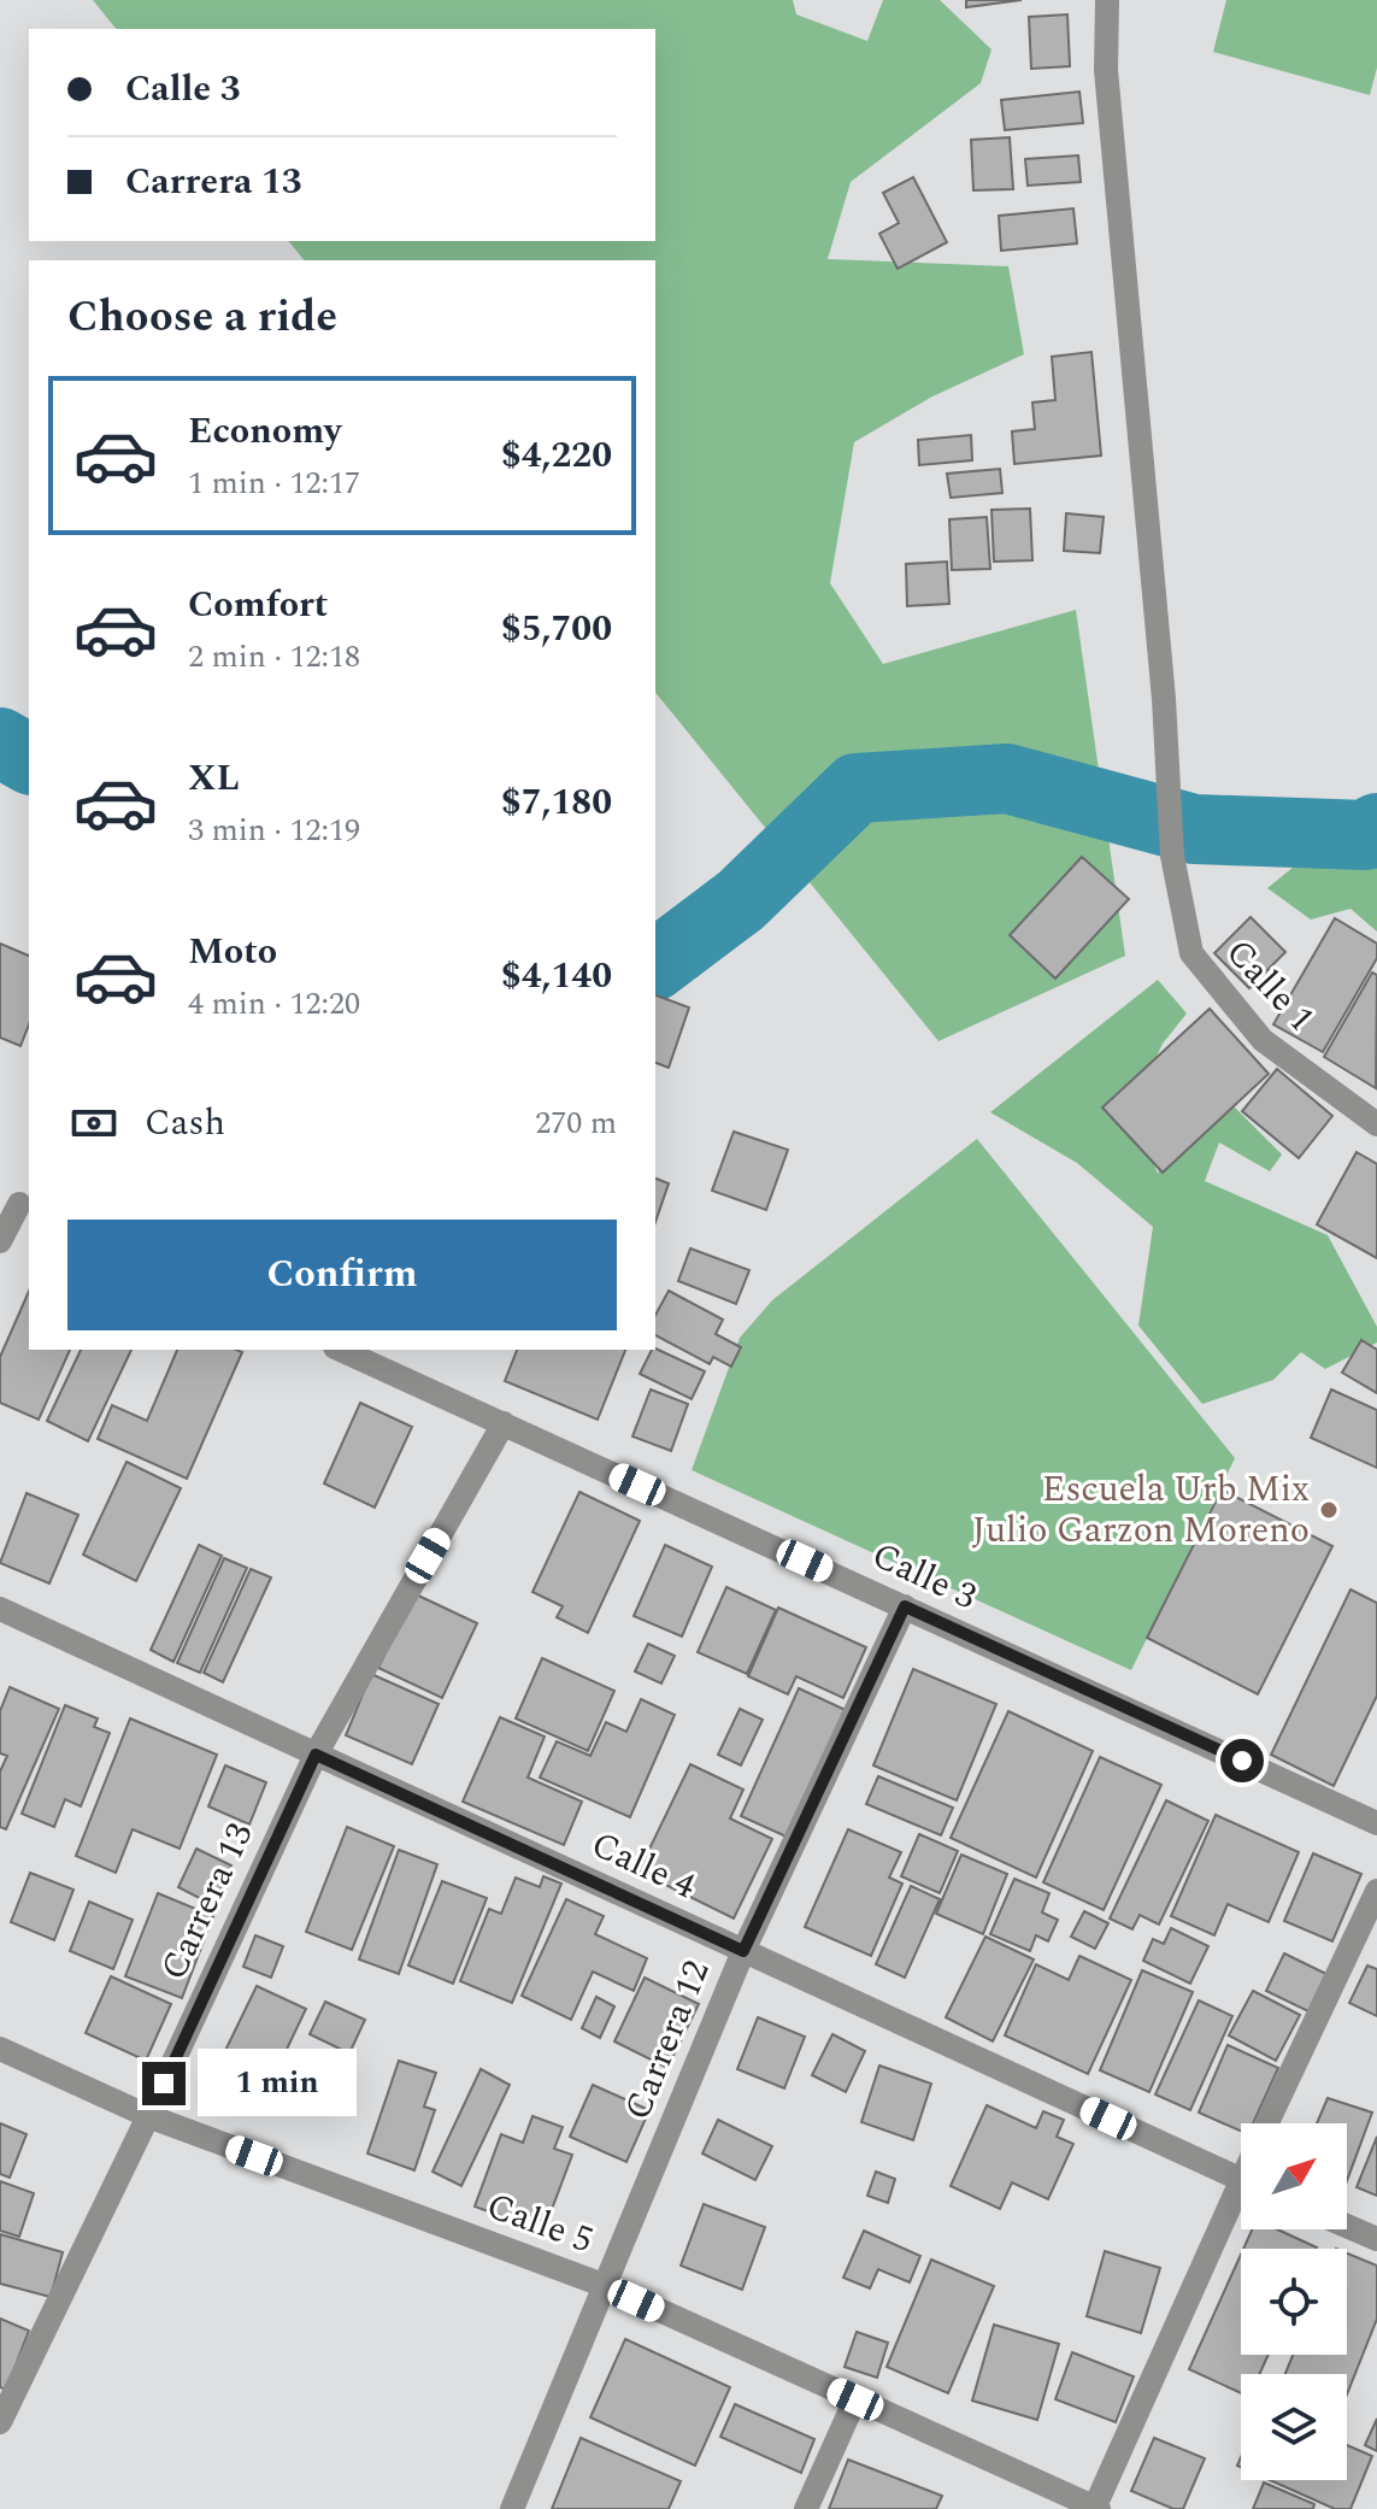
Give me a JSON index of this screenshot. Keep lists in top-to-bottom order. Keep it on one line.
{"streets":{"street":["Calle 1","Calle 3","Calle 4","Carrera 13","Carrera 12","Calle 5"]},"crossings":[["Calle 3","Carrera 13"],["Calle 3","Carrera 12"],["Calle 4","Carrera 13"],["Calle 4","Carrera 12"],["Carrera 13","Calle 5"],["Carrera 12","Calle 5"]],"places":["Escuela Urb Mix Julio Garzon Moreno"],"north":"top right","page":{"banner":["Calle 3","Carrera 13"],"heading":"Choose a ride","list":[{"name":"Economy","note":"1 min · 12:17","value":"$4,220"},{"name":"Comfort","note":"2 min · 12:18","value":"$5,700"},{"name":"XL","note":"3 min · 12:19","value":"$7,180"},{"name":"Moto","note":"4 min · 12:20","value":"$4,140"}],"pay":["Cash","270 m"],"buttons":"Confirm","bubble":"1 min"}}
